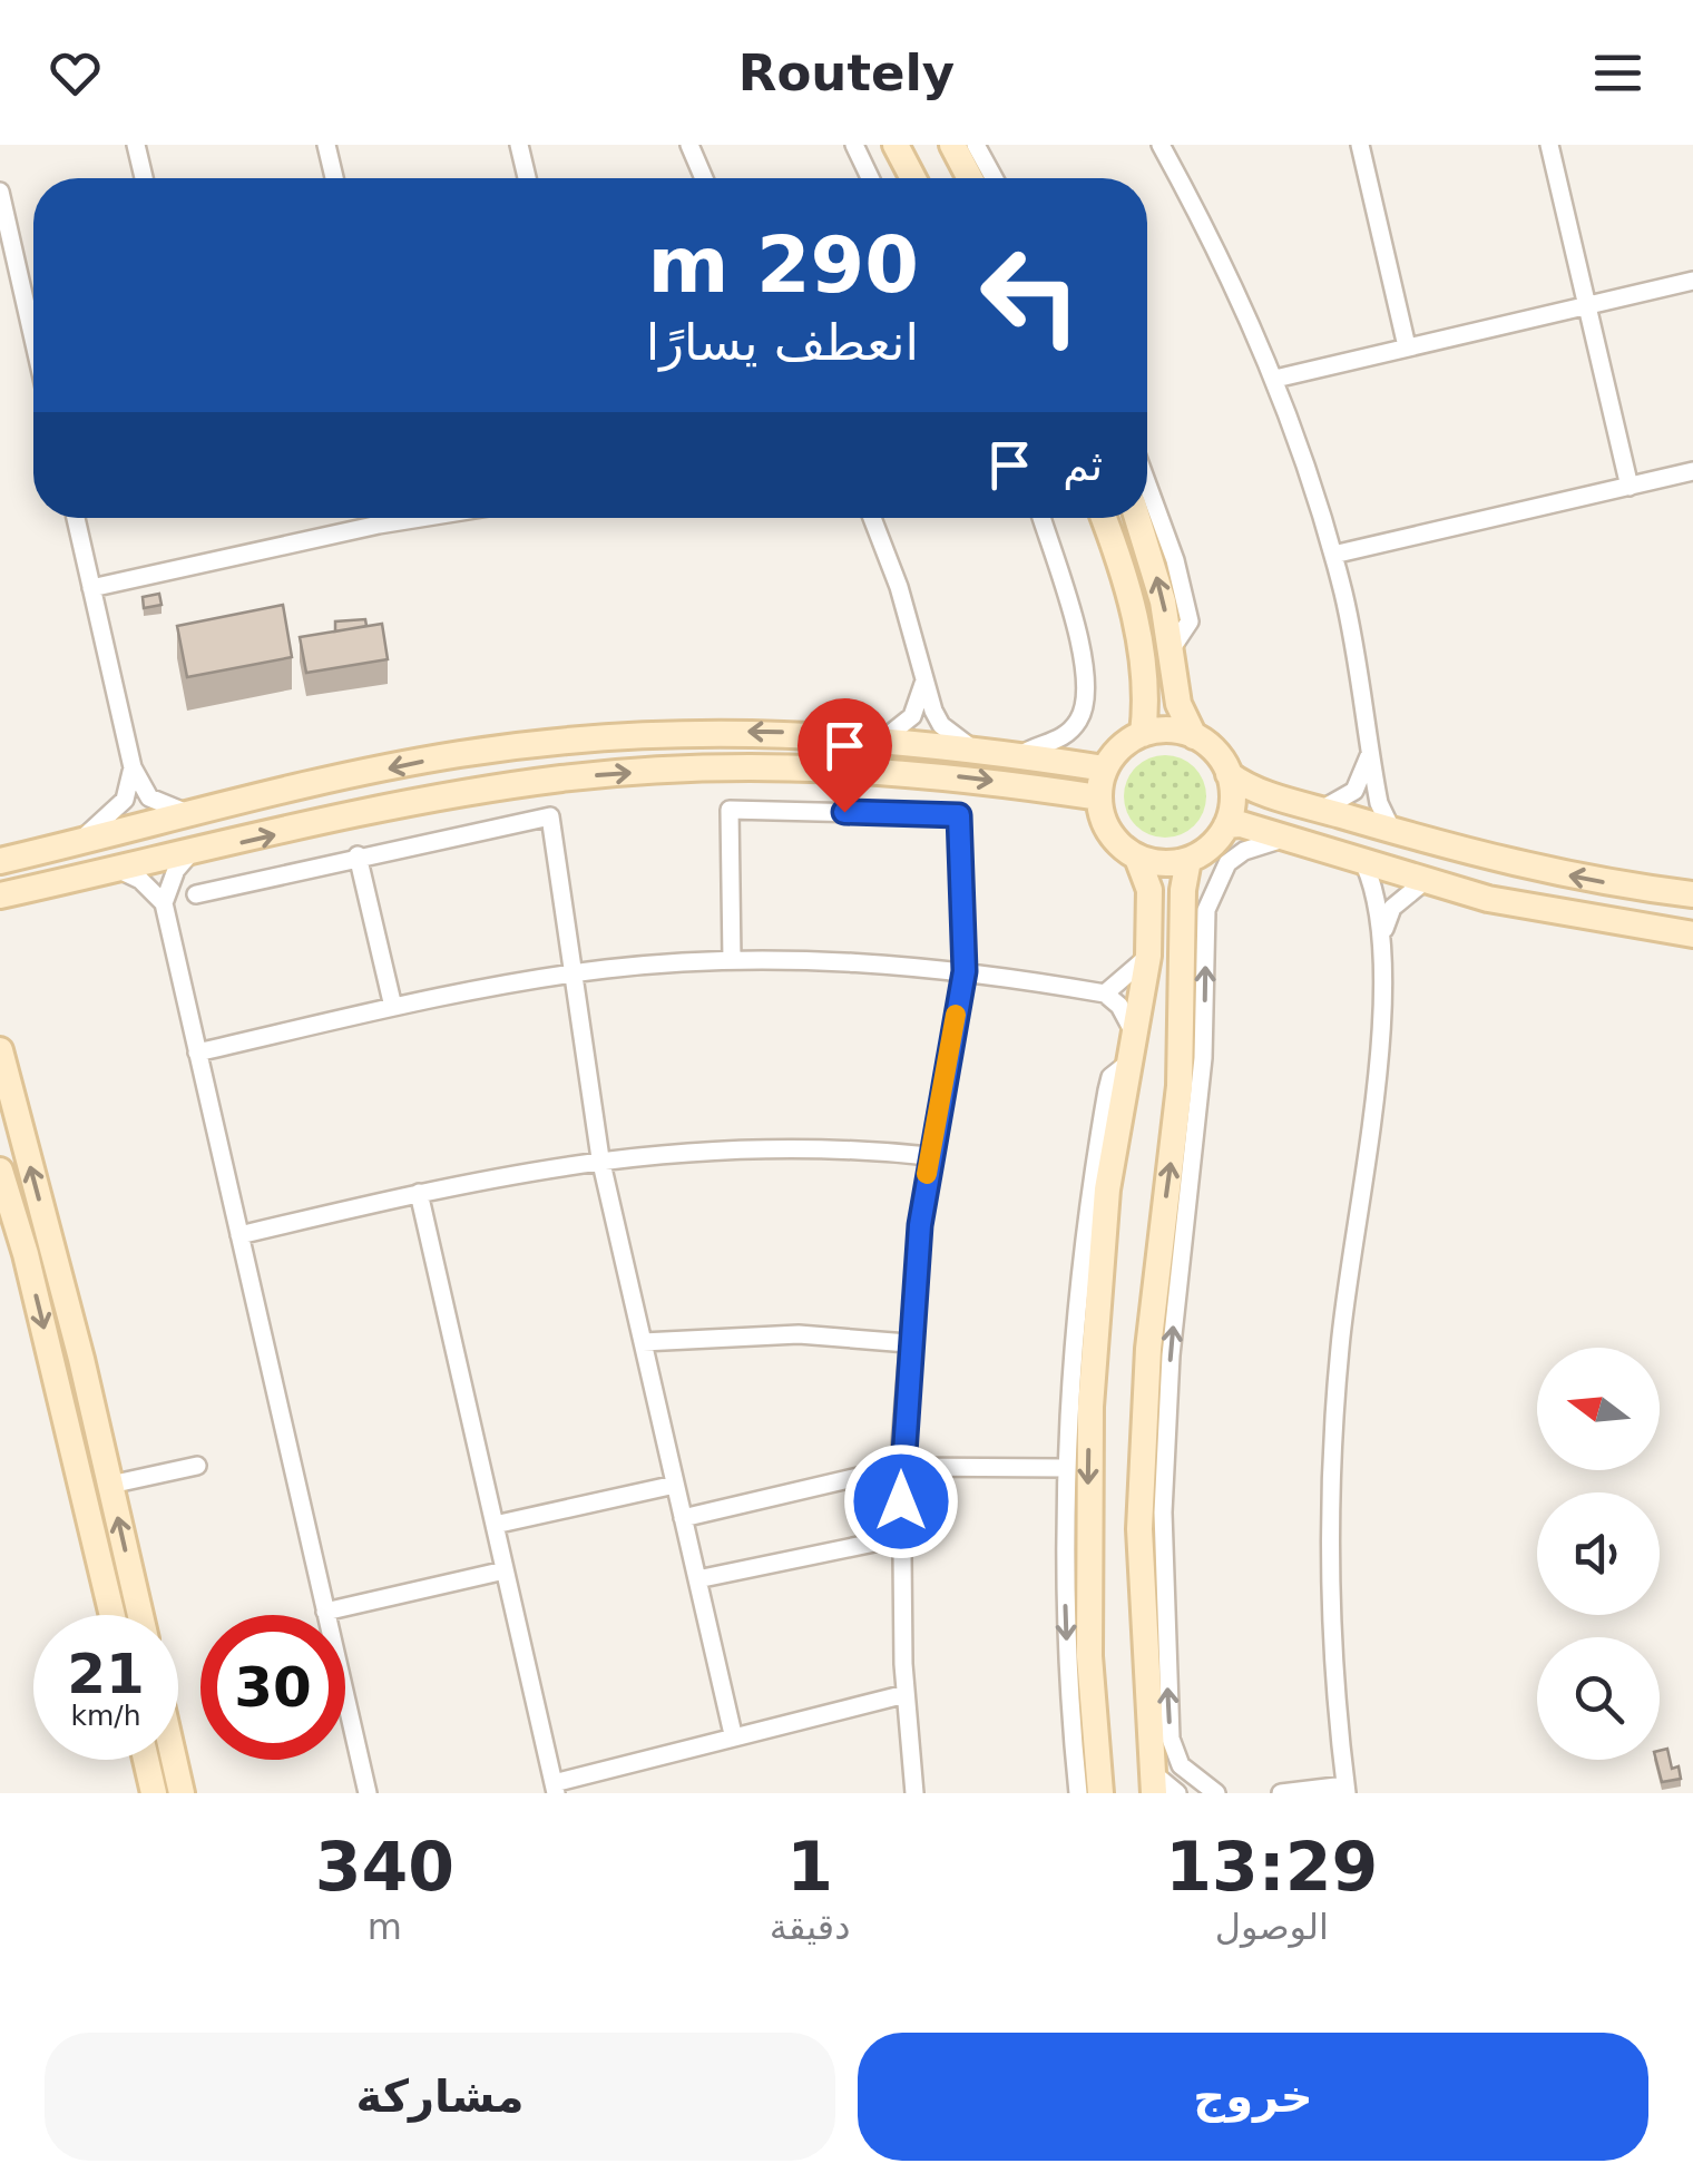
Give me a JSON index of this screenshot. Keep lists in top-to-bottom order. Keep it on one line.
{"north":"left","page":{"header":"Routely","turn":["290 m","انعطف يسارًا"],"then":"ثم","speed":"21 km/h","limit":"30","eta":["13:29","الوصول","1","دقيقة","340","m"],"buttons":["خروج","مشاركة"]}}
